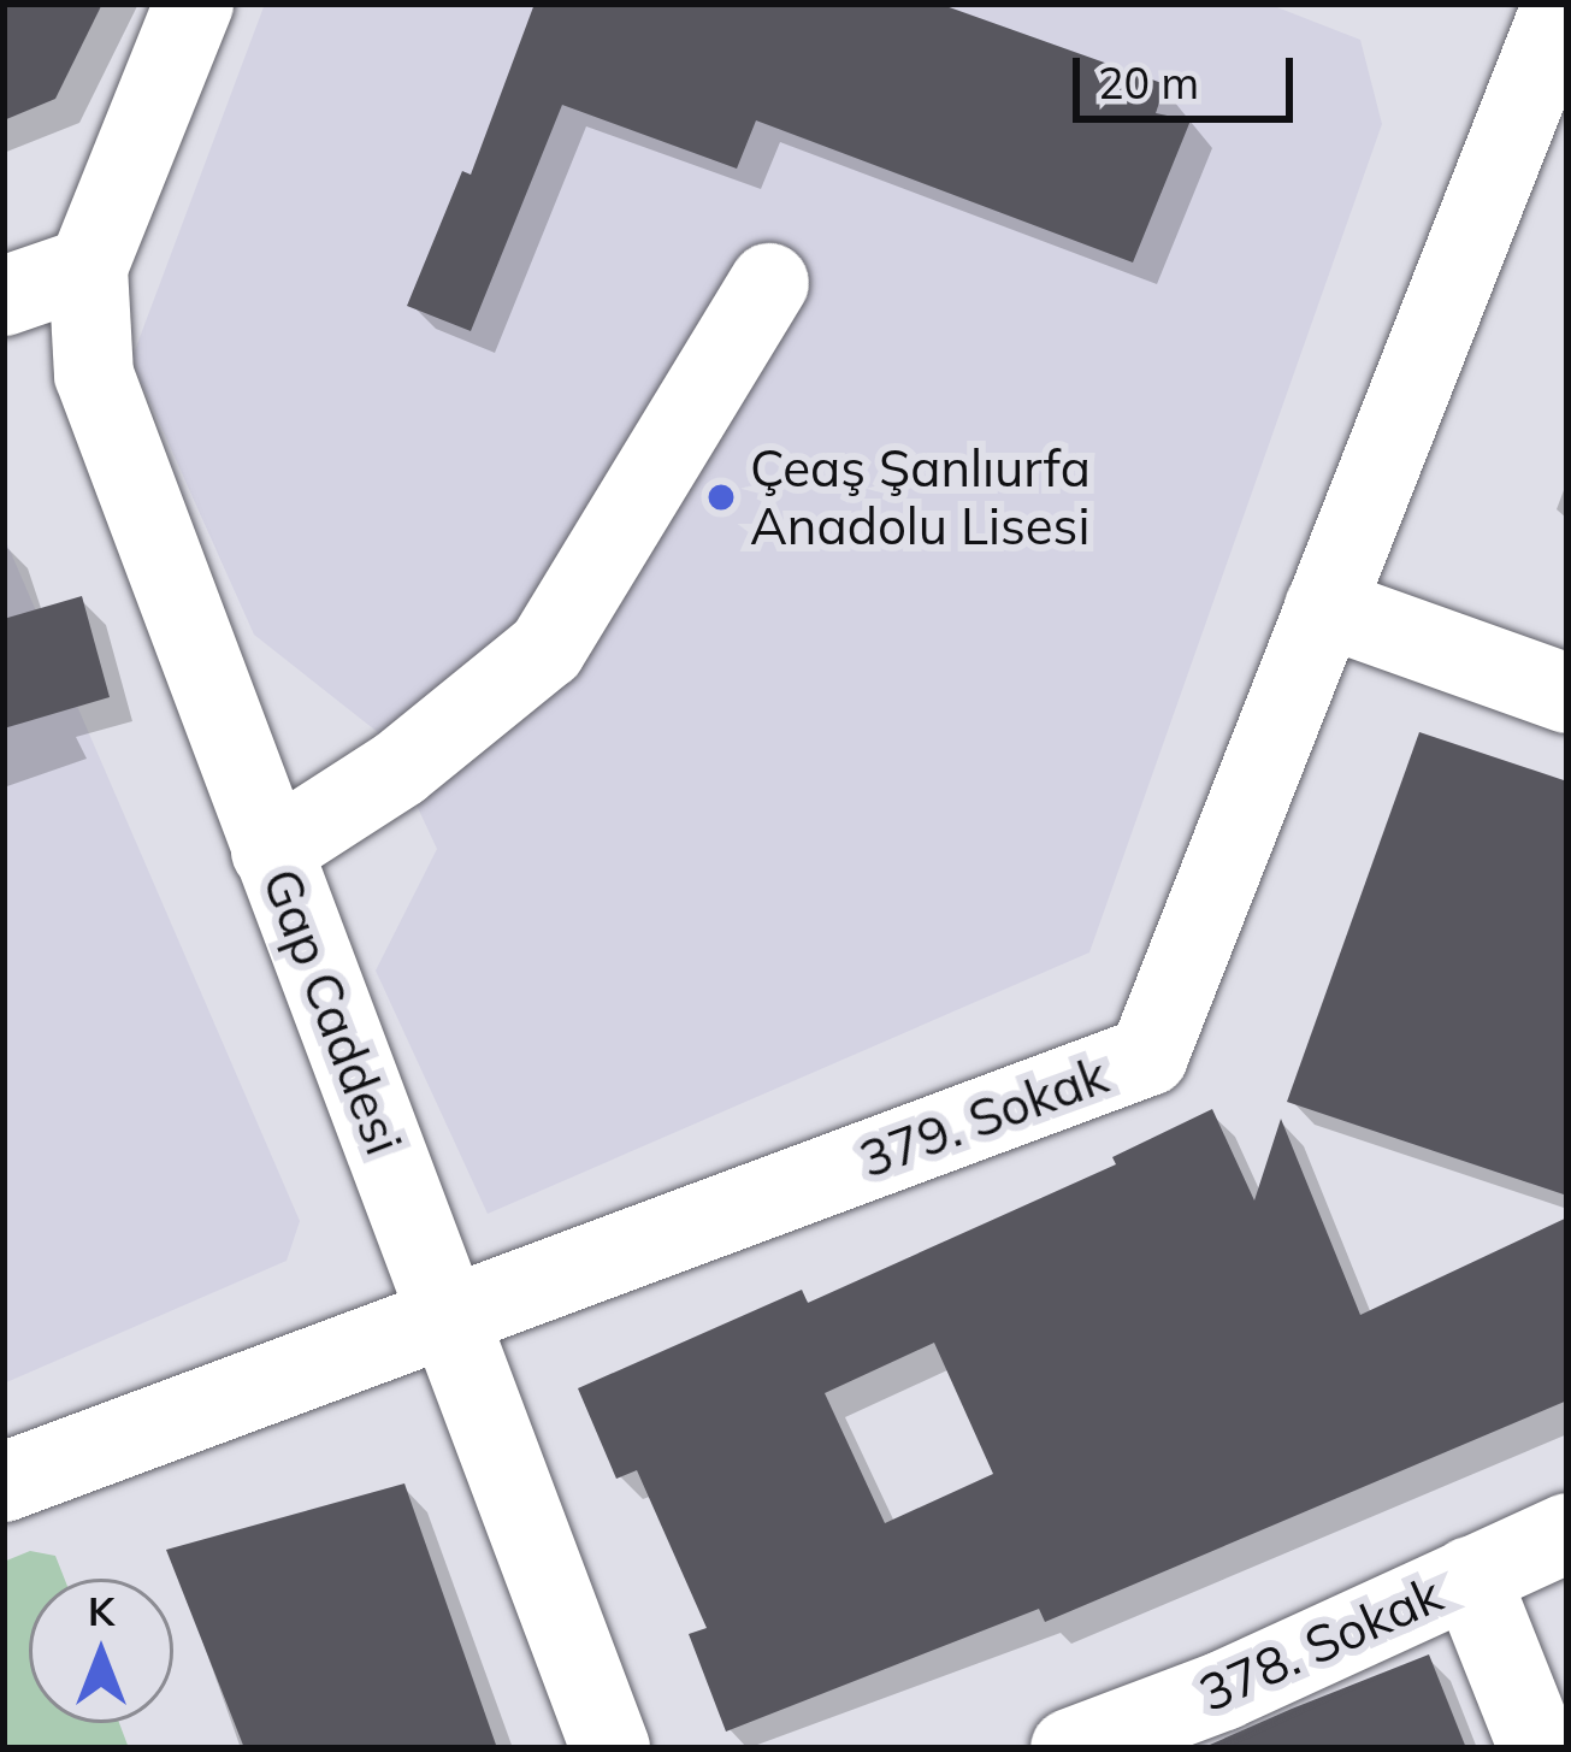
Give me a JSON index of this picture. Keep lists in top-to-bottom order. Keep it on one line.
{"streets":{"street":["Gap Caddesi","379. Sokak","378. Sokak"]},"crossings":[["Gap Caddesi","379. Sokak"]],"places":["Çeaş Şanlıurfa Anadolu Lisesi"],"scale_bar":"20 m","north":"top"}
